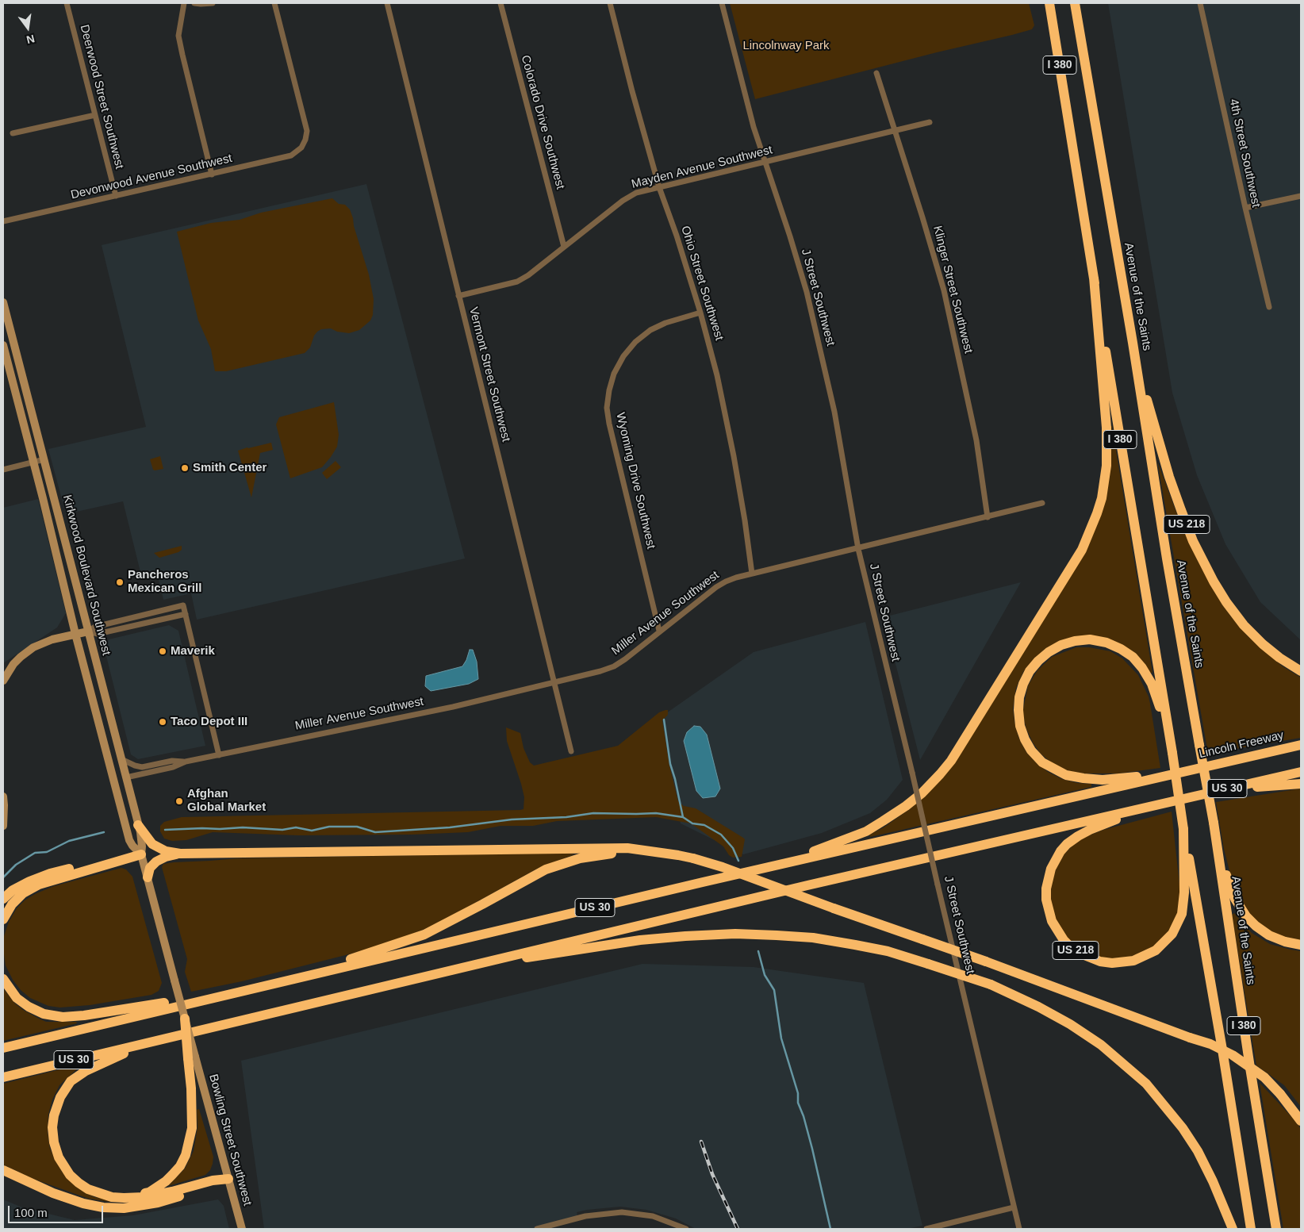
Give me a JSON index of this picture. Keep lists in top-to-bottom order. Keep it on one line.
{"streets":{"highway":["I 380","Avenue of the Saints","US 218","Lincoln Freeway","US 30"],"main road":["Kirkwood Boulevard Southwest","Bowling Street Southwest"],"street":["Deerwood Street Southwest","Colorado Drive Southwest","4th Street Southwest","Mayden Avenue Southwest","Devonwood Avenue Southwest","Ohio Street Southwest","Klinger Street Southwest","J Street Southwest","Vermont Street Southwest","Wyoming Drive Southwest","Miller Avenue Southwest"]},"crossings":[["I 380","US 218"],["Deerwood Street Southwest","Devonwood Avenue Southwest"],["Colorado Drive Southwest","Mayden Avenue Southwest"],["Mayden Avenue Southwest","Ohio Street Southwest"],["Mayden Avenue Southwest","Klinger Street Southwest"],["Mayden Avenue Southwest","J Street Southwest"],["Mayden Avenue Southwest","Vermont Street Southwest"],["Ohio Street Southwest","Wyoming Drive Southwest"],["Ohio Street Southwest","Miller Avenue Southwest"],["Klinger Street Southwest","Miller Avenue Southwest"],["Avenue of the Saints","US 218"],["J Street Southwest","Miller Avenue Southwest"],["Vermont Street Southwest","Miller Avenue Southwest"],["Wyoming Drive Southwest","Miller Avenue Southwest"],["US 218","US 30"],["Kirkwood Boulevard Southwest","Miller Avenue Southwest"],["Lincoln Freeway","US 30"]],"parks":["Lincolnway Park"],"places":["Smith Center","Pancheros Mexican Grill","Maverik","Taco Depot III","Afghan Global Market"],"scale_bar":"100 m","north":"bottom"}
